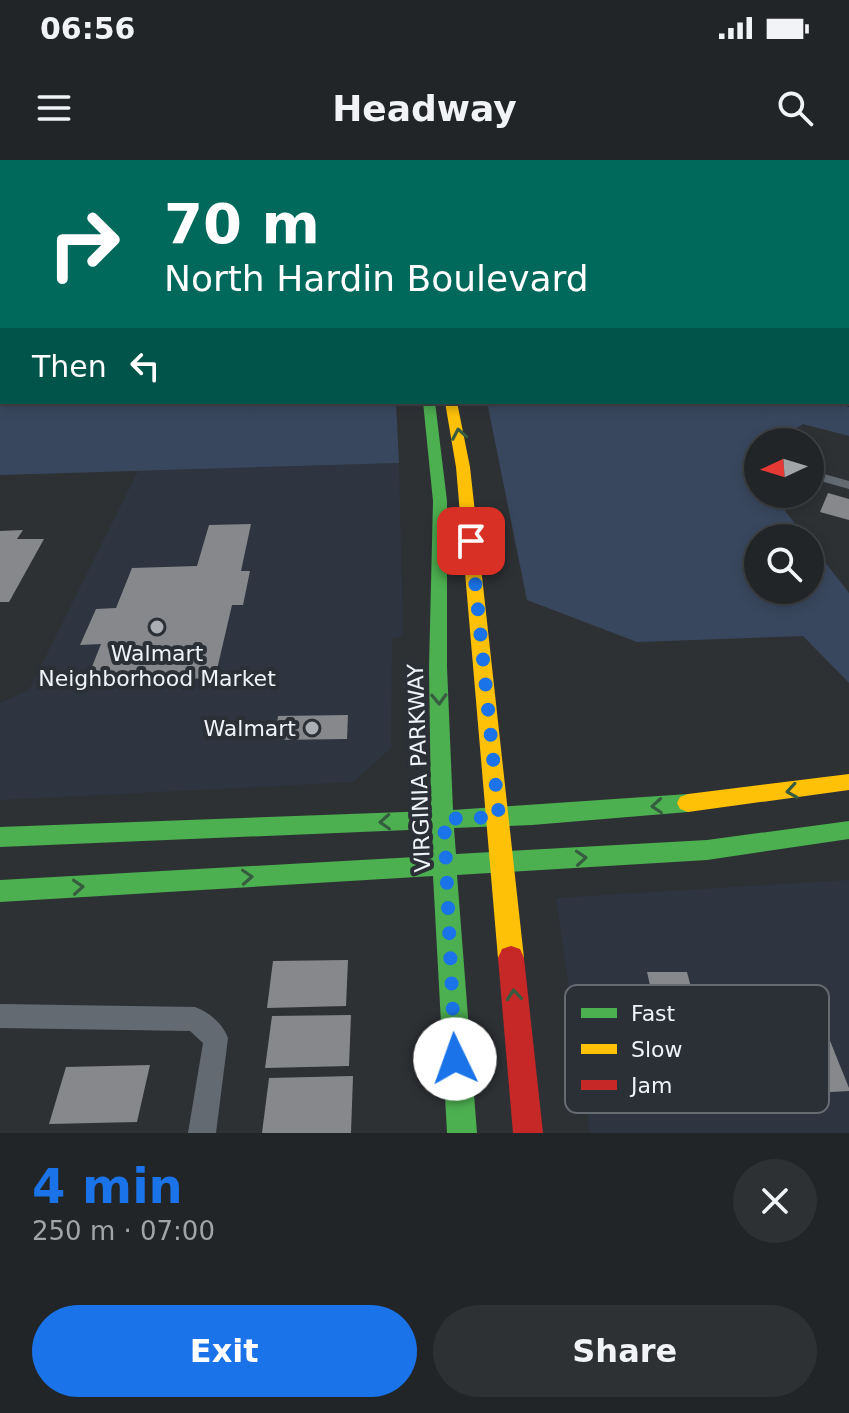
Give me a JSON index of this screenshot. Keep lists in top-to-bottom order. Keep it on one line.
{"streets":{"main road":["VIRGINIA PARKWAY"]},"places":["Walmart Neighborhood Market","Walmart"],"legend":["Fast","Slow","Jam"],"north":"left","page":{"status":"06:56","header":"Headway","turn":["70 m","North Hardin Boulevard"],"then":"Then","heading":["4 min","250 m · 07:00"],"buttons":["Exit","Share"]}}
